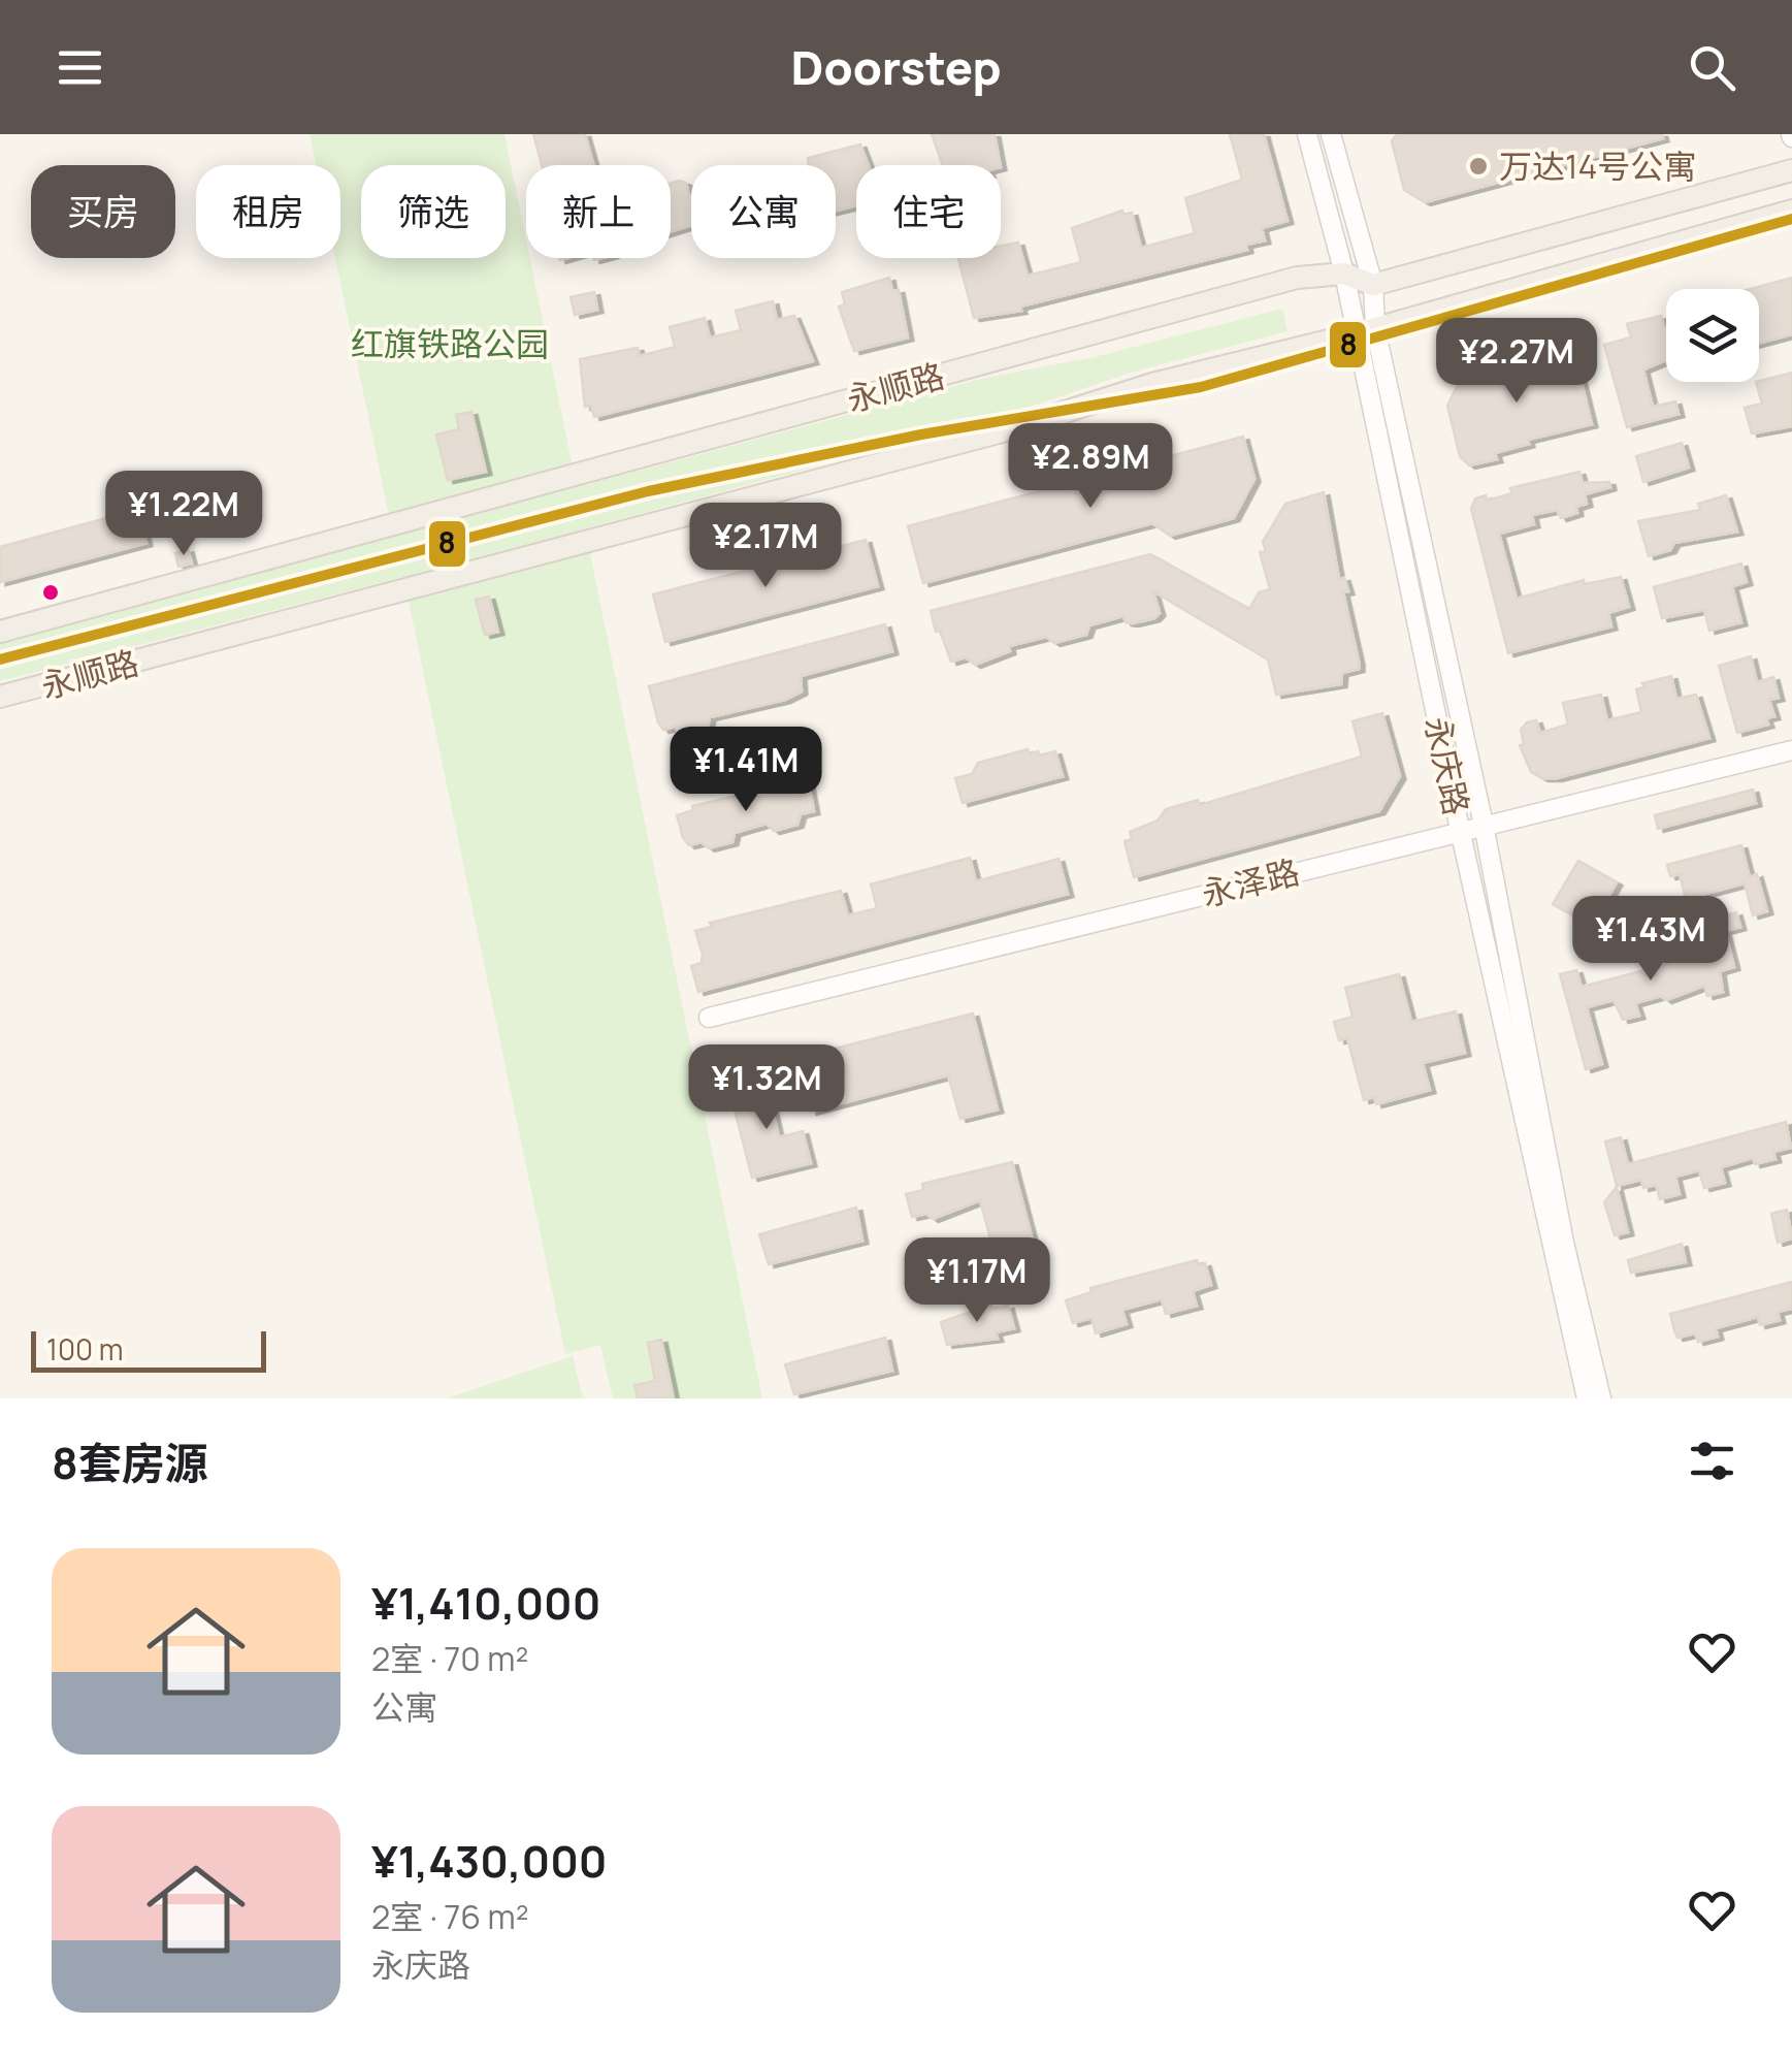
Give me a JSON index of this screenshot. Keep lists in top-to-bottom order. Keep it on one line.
{"streets":{"main road":["永顺路"],"street":["永庆路","永泽路"]},"crossings":[["永顺路","永庆路"],["永庆路","永泽路"]],"parks":["红旗铁路公园"],"places":["万达14号公寓"],"lines":["transit line 8"],"scale_bar":"100 m","page":{"header":"Doorstep","chip":["买房","租房","筛选","新上","公寓","住宅"],"price":["¥2.27M","¥2.89M","¥1.22M","¥2.17M","¥1.41M","¥1.43M","¥1.32M","¥1.17M"],"scale":"100 m","heading":"8套房源","list":[{"name":"¥1,410,000","note":"2室 · 70 m² · 公寓"},{"name":"¥1,430,000","note":"2室 · 76 m² · 永庆路"}]}}
